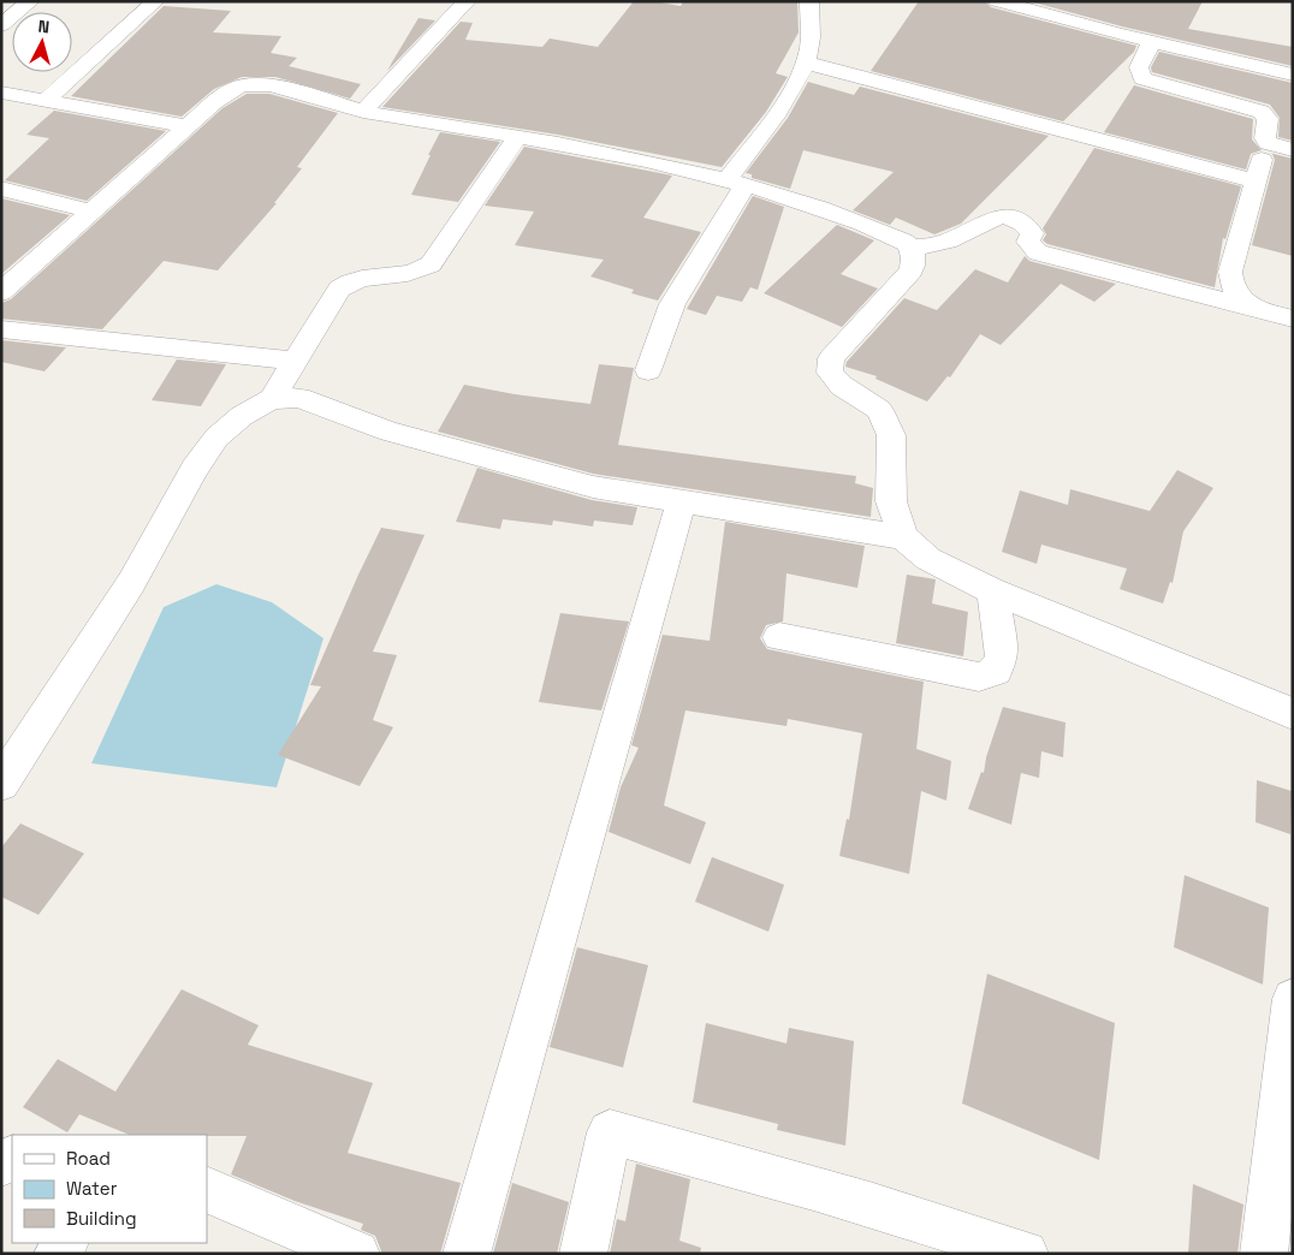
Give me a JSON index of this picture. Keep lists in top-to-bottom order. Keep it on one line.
{"legend":["Road","Water","Building"],"north":"top"}
